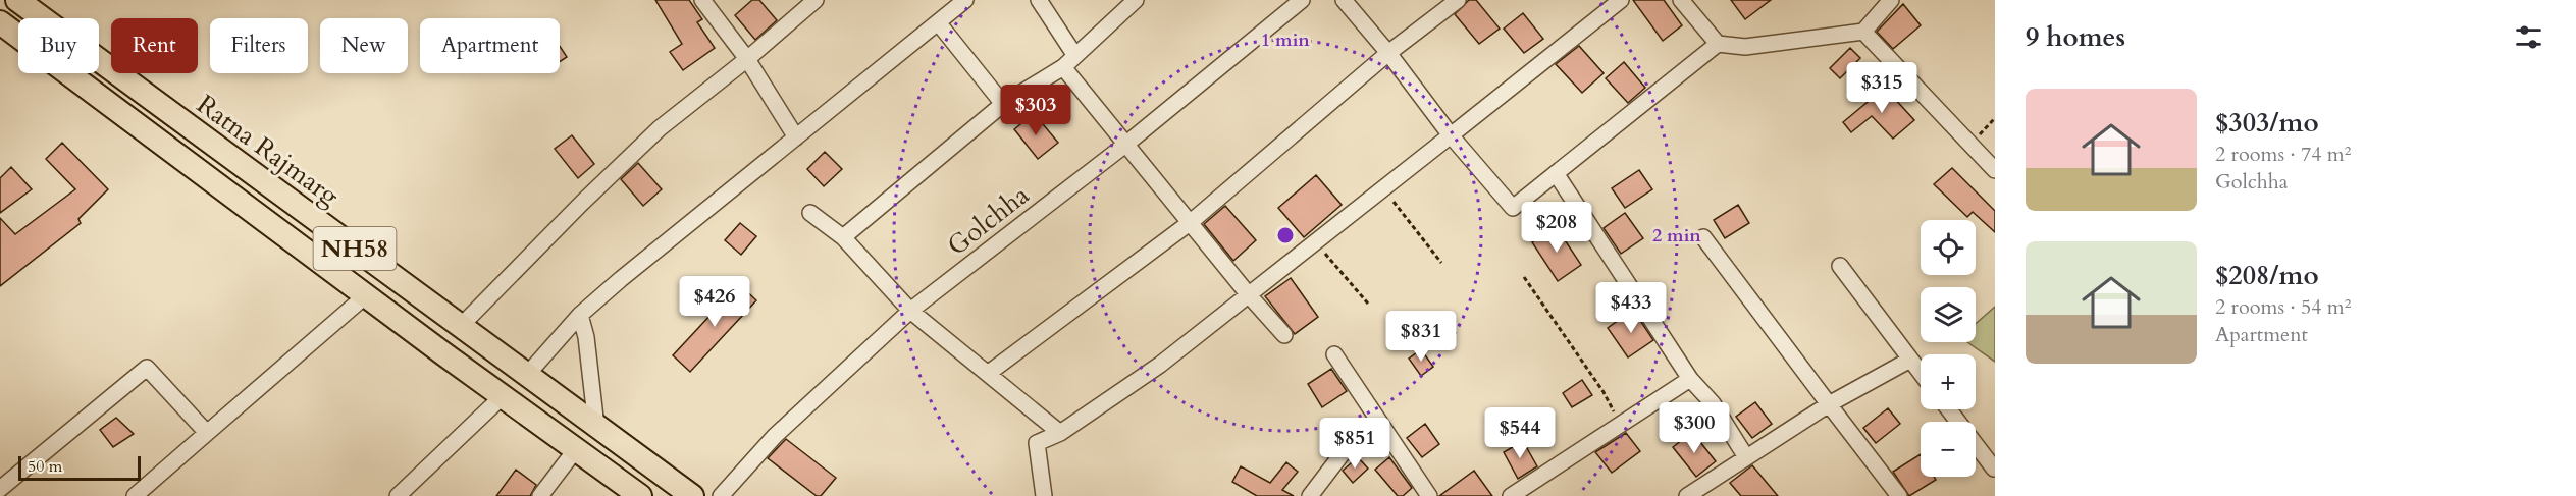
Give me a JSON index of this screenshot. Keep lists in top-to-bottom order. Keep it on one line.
{"streets":{"highway":["Ratna Rajmarg","NH58"],"street":["Golchha"]},"scale_bar":"50 m","page":{"heading":"9 homes","chip":["Buy","Rent","Filters","New","Apartment"],"price":["$315","$303","$208","$426","$433","$831","$300","$544","$851"],"list":[{"name":"$303/mo","note":"2 rooms · 74 m² · Golchha"},{"name":"$208/mo","note":"2 rooms · 54 m² · Apartment"}],"map_buttons":["+","−"],"scale":"50 m"},"rings":["1 min","2 min"]}
